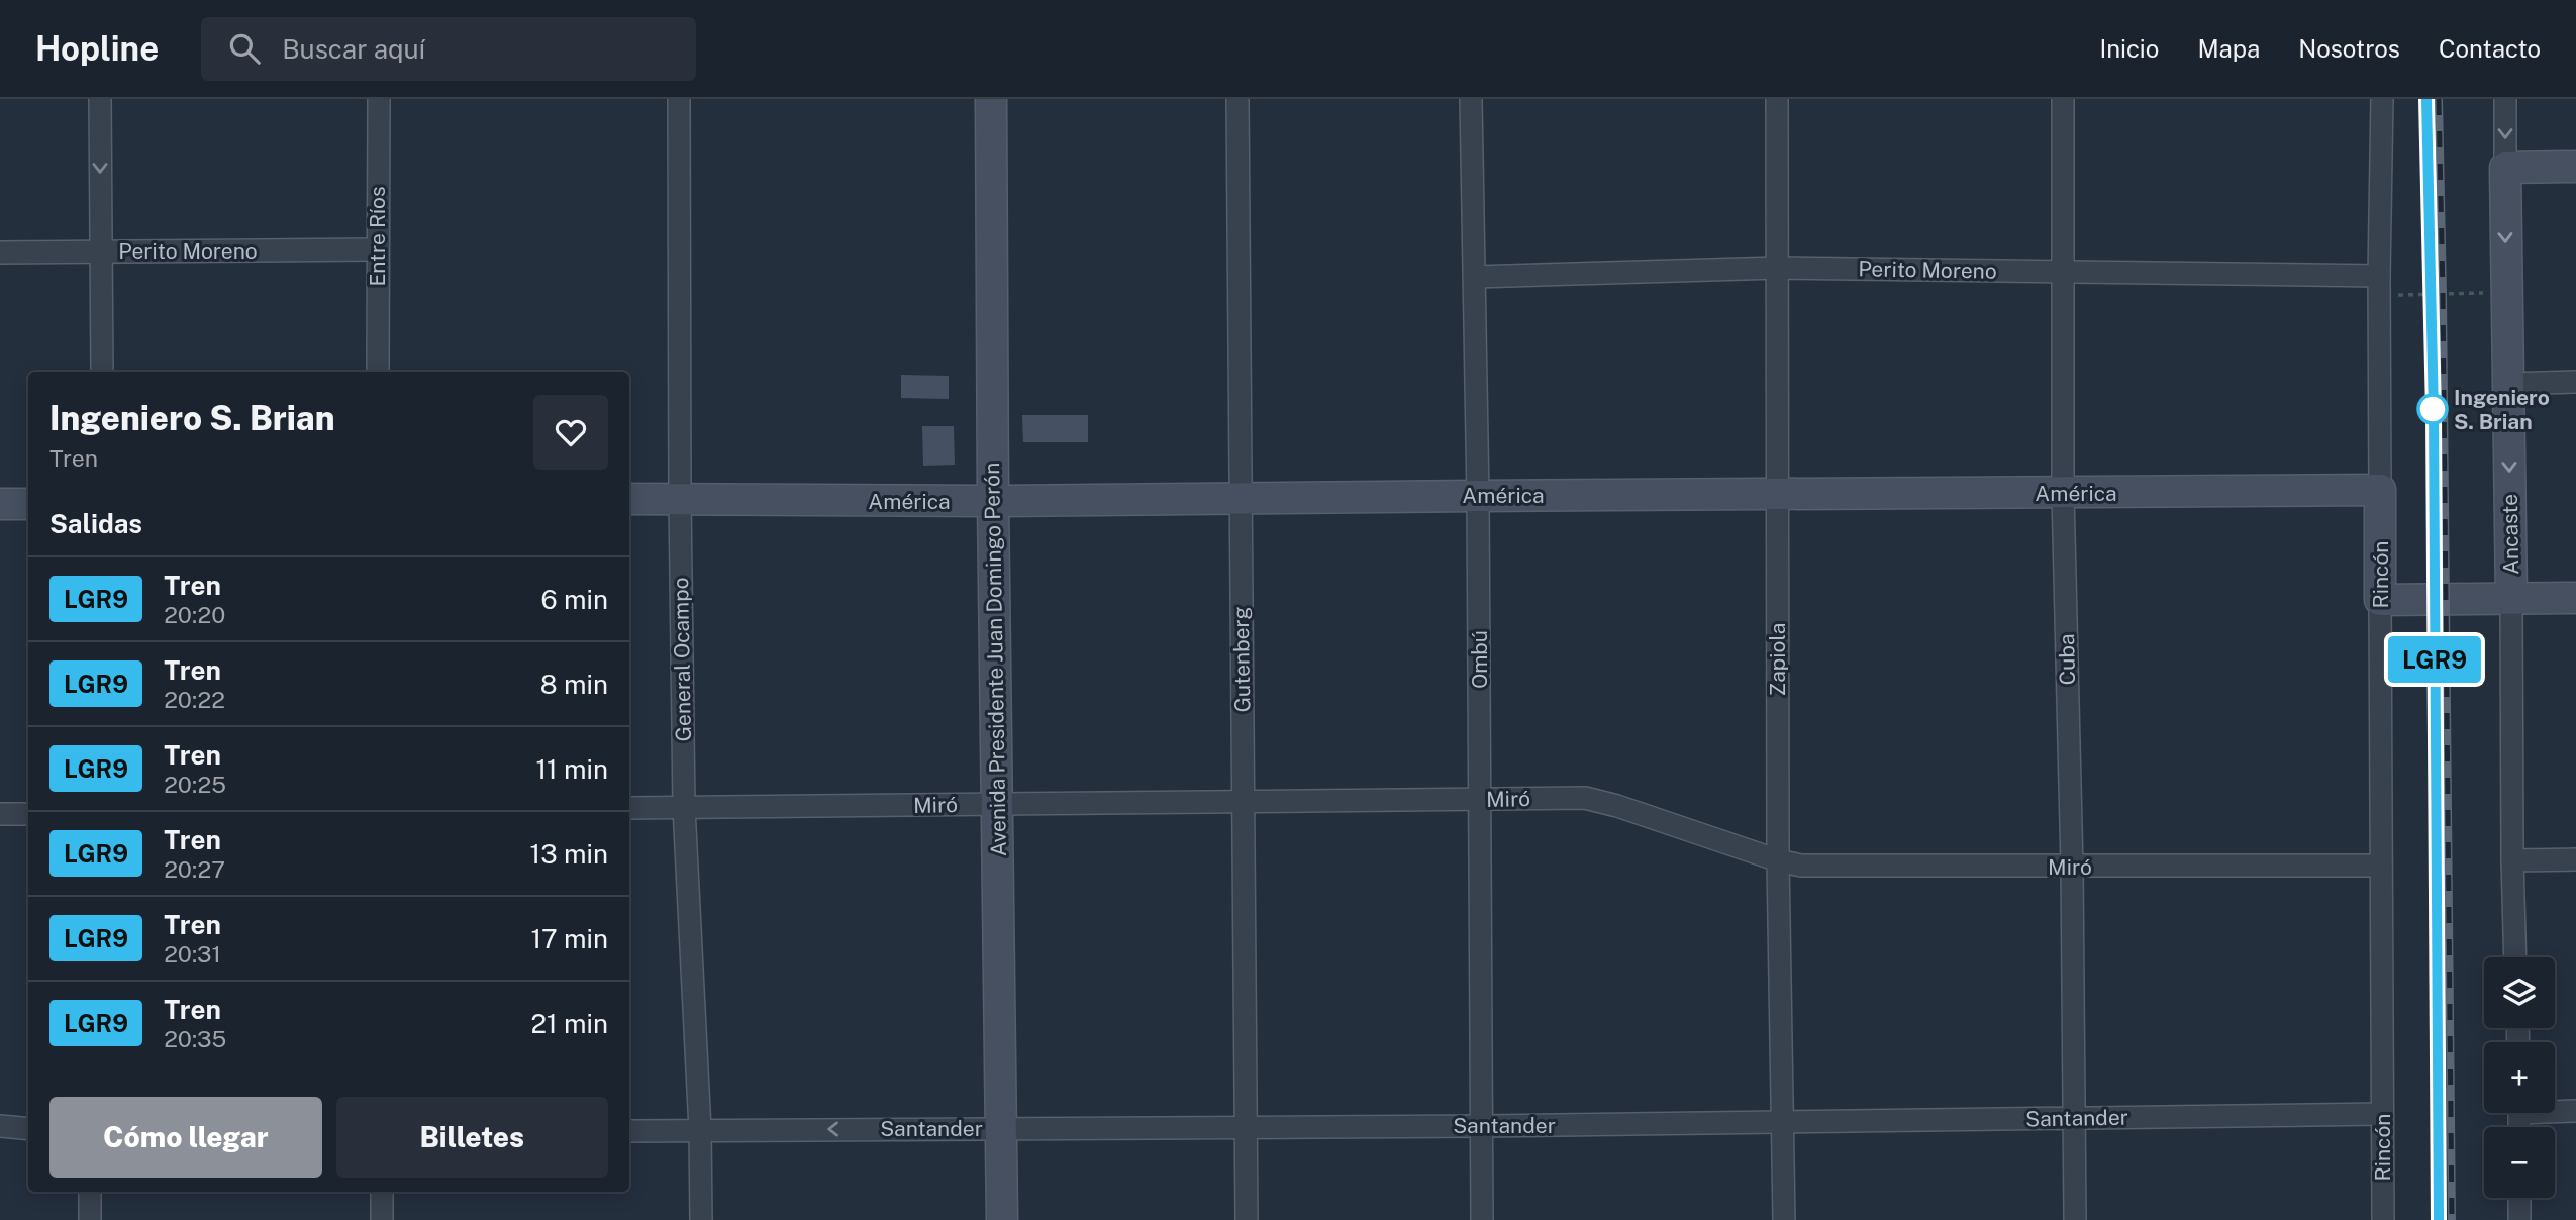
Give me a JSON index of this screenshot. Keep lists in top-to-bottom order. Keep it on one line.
{"streets":{"street":["Entre Ríos","Perito Moreno","América","Ancaste","Rincón","General Ocampo","Avenida Presidente Juan Domingo Perón","Gutenberg","Ombú","Zapiola","Cuba","Miró","Santander"]},"crossings":[["Entre Ríos","Perito Moreno"],["Perito Moreno","Rincón"],["Perito Moreno","Ombú"],["Perito Moreno","Zapiola"],["Perito Moreno","Cuba"],["América","Rincón"],["América","General Ocampo"],["América","Avenida Presidente Juan Domingo Perón"],["América","Gutenberg"],["América","Ombú"],["América","Zapiola"],["América","Cuba"],["Rincón","Miró"],["Rincón","Santander"],["General Ocampo","Miró"],["General Ocampo","Santander"],["Avenida Presidente Juan Domingo Perón","Miró"],["Avenida Presidente Juan Domingo Perón","Santander"],["Gutenberg","Miró"],["Gutenberg","Santander"],["Ombú","Miró"],["Ombú","Santander"],["Zapiola","Miró"],["Zapiola","Santander"],["Cuba","Miró"],["Cuba","Santander"]],"one_way":["Ancaste"],"places":["Ingeniero S. Brian"],"page":{"header":"Hopline","search":"Buscar aquí","nav":["Inicio","Mapa","Nosotros","Contacto"],"on_map":"LGR9","heading":[["Ingeniero S. Brian","Tren"],"Salidas"],"list":[{"mark":"LGR9","name":"Tren","note":"20:20","value":"6 min"},{"mark":"LGR9","name":"Tren","note":"20:22","value":"8 min"},{"mark":"LGR9","name":"Tren","note":"20:25","value":"11 min"},{"mark":"LGR9","name":"Tren","note":"20:27","value":"13 min"},{"mark":"LGR9","name":"Tren","note":"20:31","value":"17 min"},{"mark":"LGR9","name":"Tren","note":"20:35","value":"21 min"}],"map_buttons":["+","−"],"buttons":["Cómo llegar","Billetes"]}}
